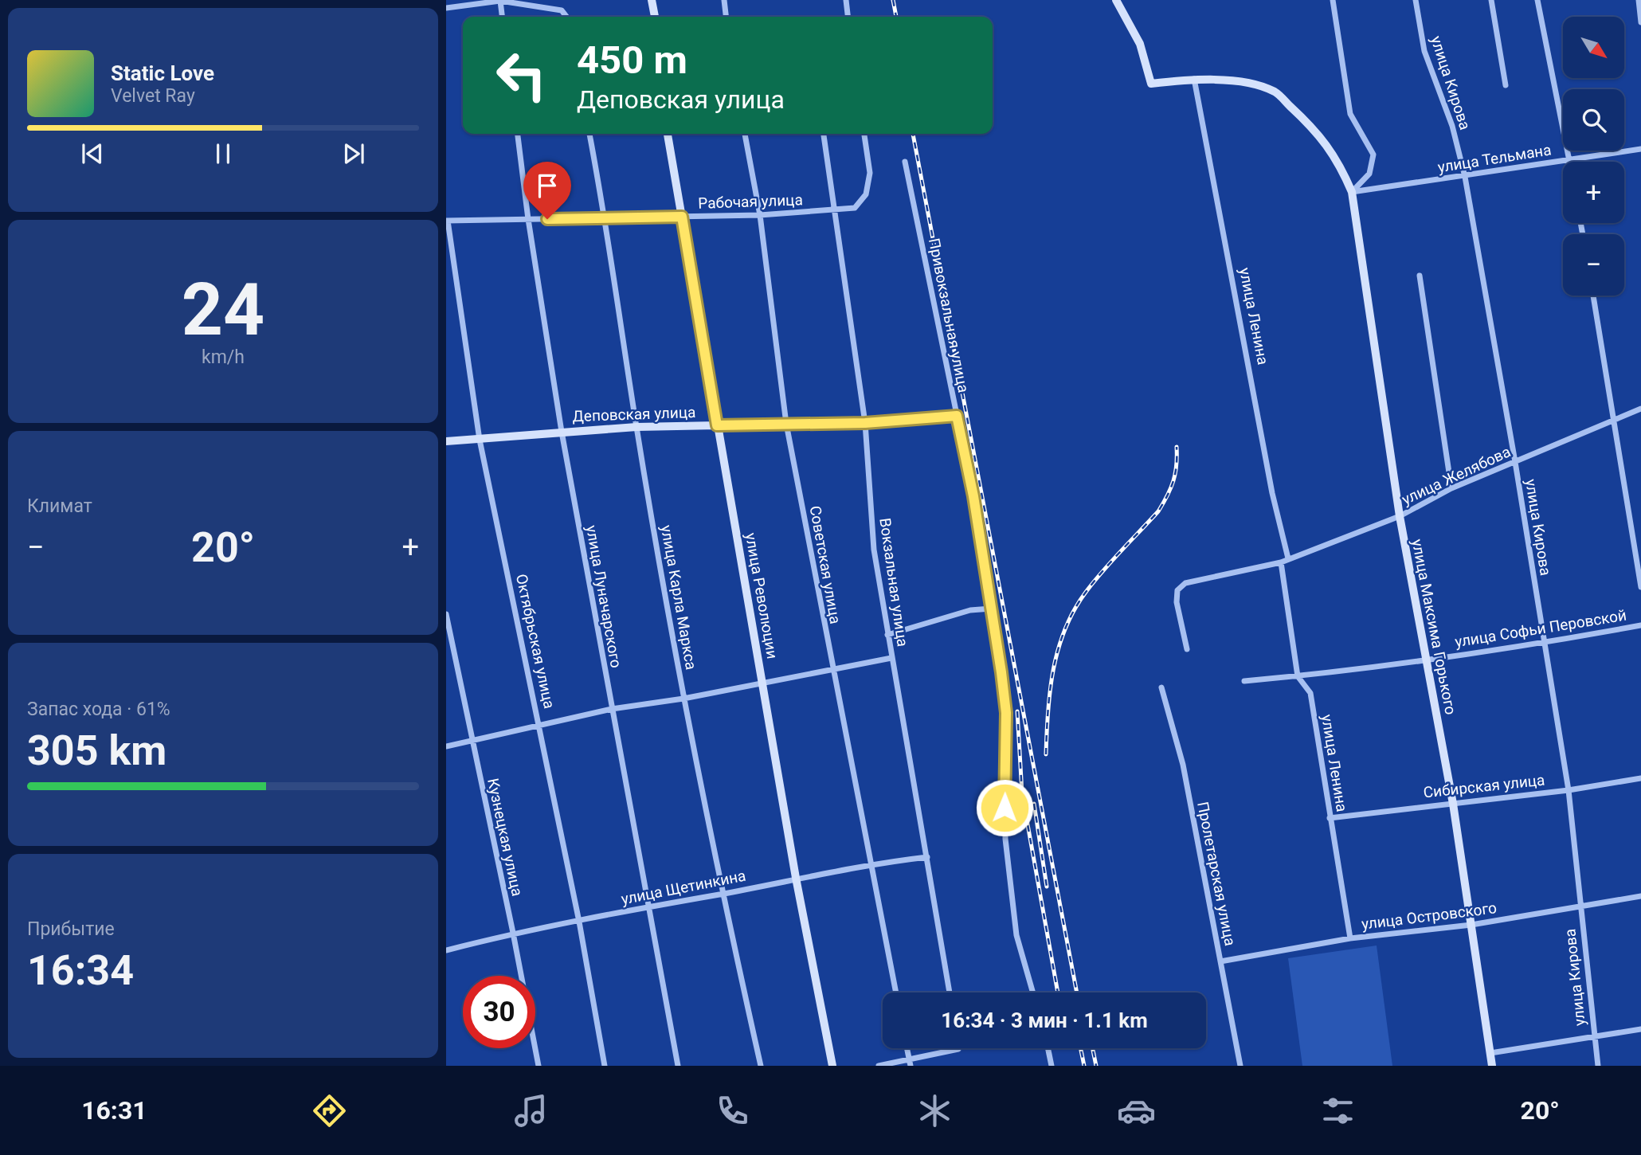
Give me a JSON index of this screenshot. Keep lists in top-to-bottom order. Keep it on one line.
{"streets":{"street":["улица Кирова","улица Тельмана","Рабочая улица","Привокзальная улица","улица Ленина","Деповская улица","улица Желябова","Советская улица","Вокзальная улица","улица Революции","улица Луначарского","улица Карла Маркса","улица Максима Горького","улица Софьи Перовской","Октябрьская улица","Сибирская улица","Кузнецкая улица","Пролетарская улица","улица Щетинкина","улица Островского"]},"crossings":[["улица Кирова","улица Тельмана"],["улица Кирова","улица Желябова"],["улица Кирова","улица Софьи Перовской"],["улица Кирова","Сибирская улица"],["улица Кирова","улица Островского"],["улица Тельмана","улица Максима Горького"],["Рабочая улица","Советская улица"],["Рабочая улица","Вокзальная улица"],["Рабочая улица","улица Революции"],["Рабочая улица","улица Луначарского"],["Рабочая улица","улица Карла Маркса"],["Рабочая улица","Октябрьская улица"],["Привокзальная улица","Деповская улица"],["улица Ленина","улица Желябова"],["улица Ленина","улица Максима Горького"],["улица Ленина","улица Софьи Перовской"],["улица Ленина","Сибирская улица"],["улица Ленина","улица Островского"],["Деповская улица","Советская улица"],["Деповская улица","Вокзальная улица"],["Деповская улица","улица Революции"],["Деповская улица","улица Луначарского"],["Деповская улица","улица Карла Маркса"],["Деповская улица","Октябрьская улица"],["улица Желябова","улица Максима Горького"],["Советская улица","улица Щетинкина"],["Вокзальная улица","улица Щетинкина"],["улица Революции","улица Щетинкина"],["улица Луначарского","улица Щетинкина"],["улица Карла Маркса","улица Щетинкина"],["улица Максима Горького","улица Софьи Перовской"],["улица Максима Горького","Сибирская улица"],["улица Максима Горького","улица Островского"],["Октябрьская улица","улица Щетинкина"],["Кузнецкая улица","улица Щетинкина"],["Пролетарская улица","улица Островского"]],"north":"bottom right","page":{"map_buttons":["+","−"],"turn":["450 m","Деповская улица"],"song":["Static Love","Velvet Ray"],"tile":[["24","km/h"],"Климат",["Запас хода · 61%","305 km"],["Прибытие","16:34"]],"heat":["−","20°","+"],"limit":"30","trip":"16:34 · 3 мин · 1.1 km","tabs":["16:31","20°"]}}
